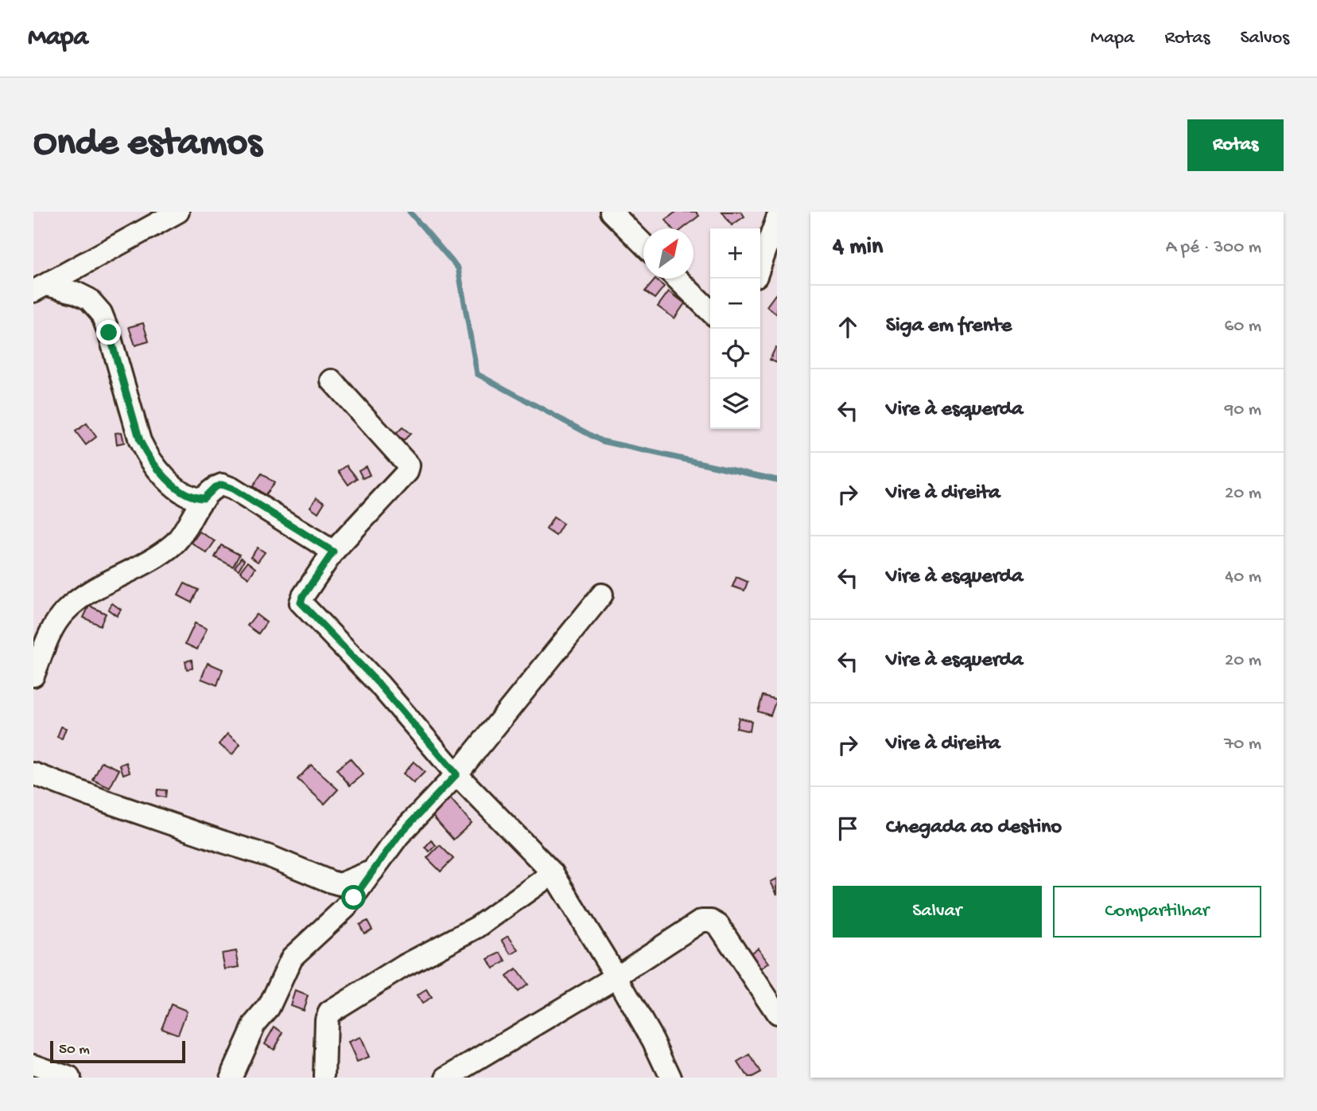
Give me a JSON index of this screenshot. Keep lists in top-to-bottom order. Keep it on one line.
{"scale_bar":"50 m","north":"top right","page":{"header":"Mapa","nav":["Mapa","Rotas","Salvos"],"buttons":["Rotas",["Salvar","Compartilhar"]],"title":"Onde estamos","heading":["4 min","A pé · 300 m"],"map_buttons":["+","−"],"list":[["Siga em frente","60 m"],["Vire à esquerda","90 m"],["Vire à direita","20 m"],["Vire à esquerda","40 m"],["Vire à esquerda","20 m"],["Vire à direita","70 m"],"Chegada ao destino"],"scale":"50 m"}}
